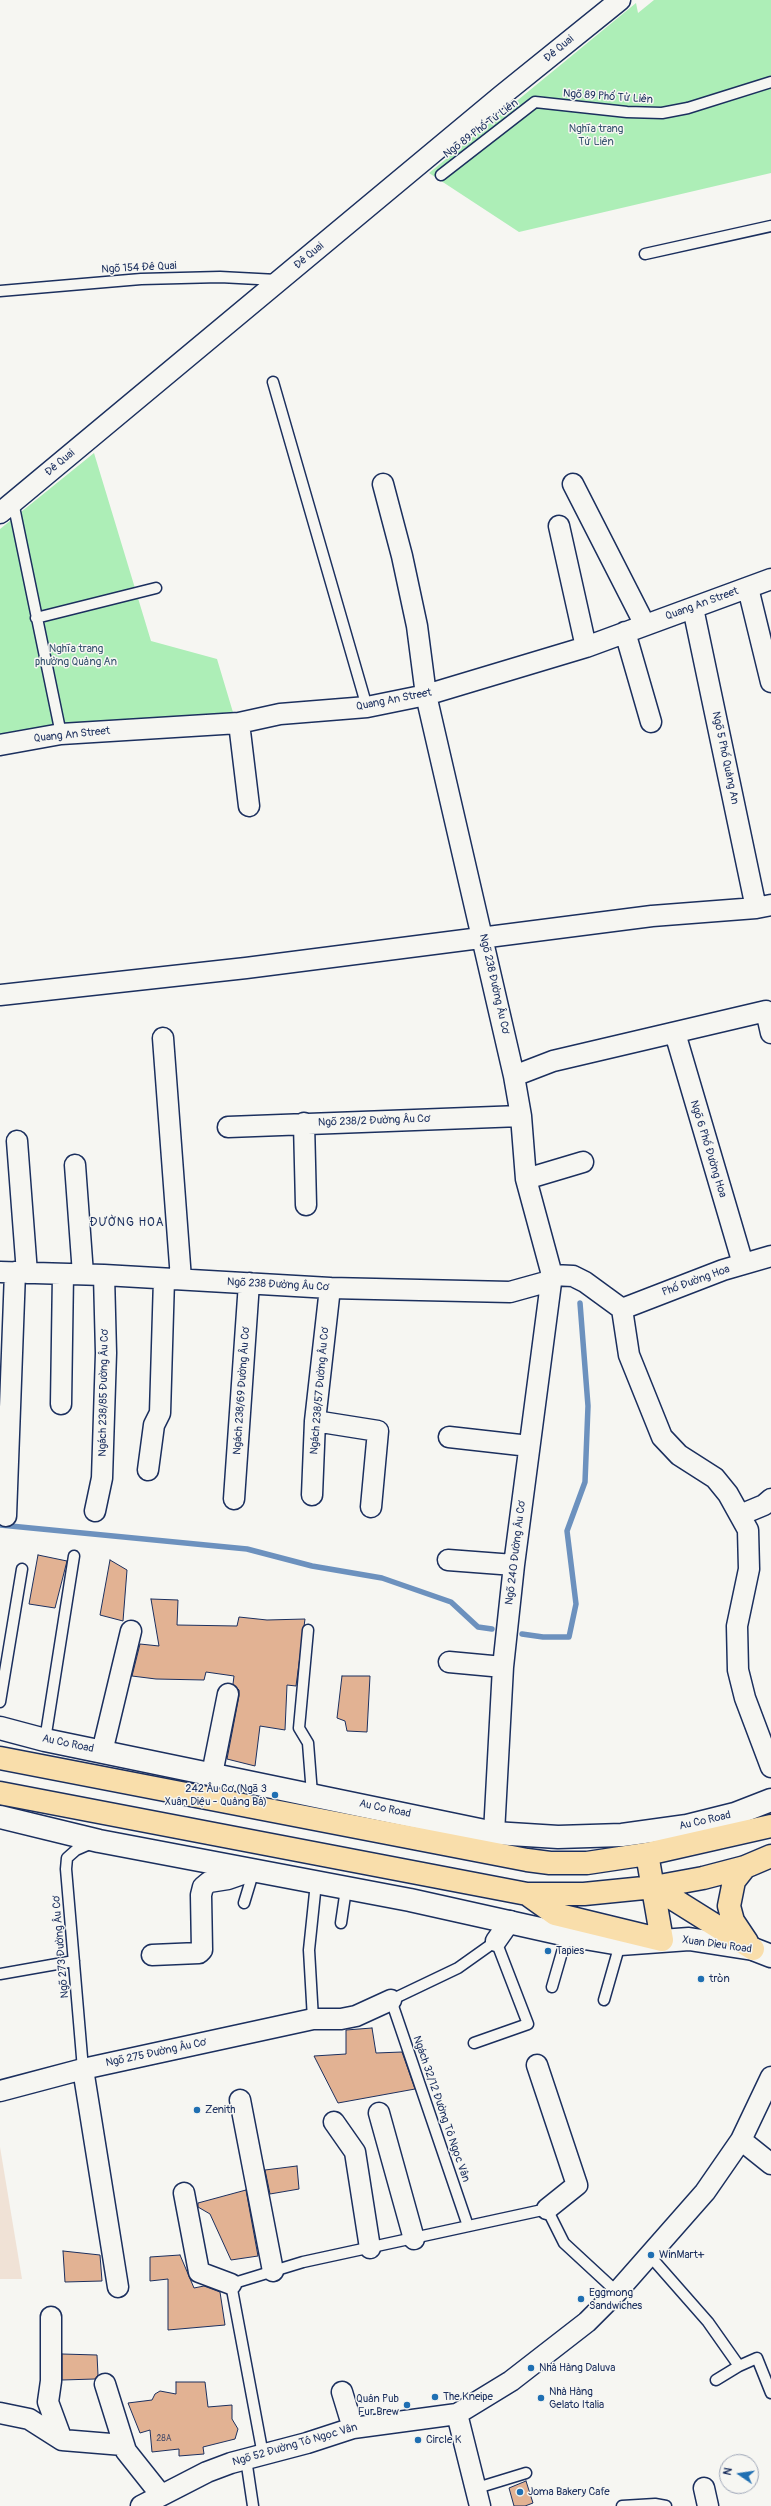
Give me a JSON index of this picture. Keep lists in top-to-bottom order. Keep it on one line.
{"streets":{"main road":["Au Co Road"],"street":["Đê Quai","Quang An Street","Ngõ 5 Phố Quảng An","Ngõ 238 Đường Âu Cơ","Ngõ 238/2 Đường Âu Cơ","Ngõ 6 Phố Đường Hoa","Phố Đường Hoa","Ngách 238/69 Đường Âu Cơ","Ngách 238/57 Đường Âu Cơ","Ngách 238/85 Đường Âu Cơ","Ngõ 240 Đường Âu Cơ","Xuan Dieu Road","Ngõ 275 Đường Âu Cơ","Ngõ 52 Đường Tô Ngọc Vân"],"lane":["Ngõ 89 Phố Tử Liên","Ngõ 89 Phố Tứ Liên","Ngõ 154 Đê Quai","Ngõ 273 Đường Âu Cơ","Ngách 32/12 Đường Tô Ngọc Vân"]},"crossings":[["Đê Quai","Ngõ 154 Đê Quai"],["Ngõ 89 Phố Tử Liên","Ngõ 89 Phố Tứ Liên"],["Quang An Street","Ngõ 5 Phố Quảng An"],["Quang An Street","Ngõ 238 Đường Âu Cơ"],["Ngõ 238 Đường Âu Cơ","Ngõ 238/2 Đường Âu Cơ"],["Ngõ 238 Đường Âu Cơ","Ngách 238/69 Đường Âu Cơ"],["Ngõ 238 Đường Âu Cơ","Ngách 238/57 Đường Âu Cơ"],["Ngõ 238 Đường Âu Cơ","Ngách 238/85 Đường Âu Cơ"],["Ngõ 238 Đường Âu Cơ","Ngõ 240 Đường Âu Cơ"],["Ngõ 6 Phố Đường Hoa","Phố Đường Hoa"],["Ngõ 240 Đường Âu Cơ","Au Co Road"],["Ngõ 273 Đường Âu Cơ","Ngõ 275 Đường Âu Cơ"],["Ngõ 275 Đường Âu Cơ","Ngách 32/12 Đường Tô Ngọc Vân"]],"districts":["ĐƯỜNG HOA"],"parks":["Nghĩa trang Tứ Liên","Nghĩa trang phường Quảng An"],"places":["242 Âu Cơ (Ngã 3 Xuân Diệu - Quảng Bá)","Tapies","tròn","Zenith","WinMart+","Eggmong Sandwiches","Nhà Hàng Daluva","The Kneipe","Nhà Hàng Gelato Italia","Quán Pub Fur Brew","Circle K","Joma Bakery Cafe"],"house_numbers":["28A"],"north":"left"}
